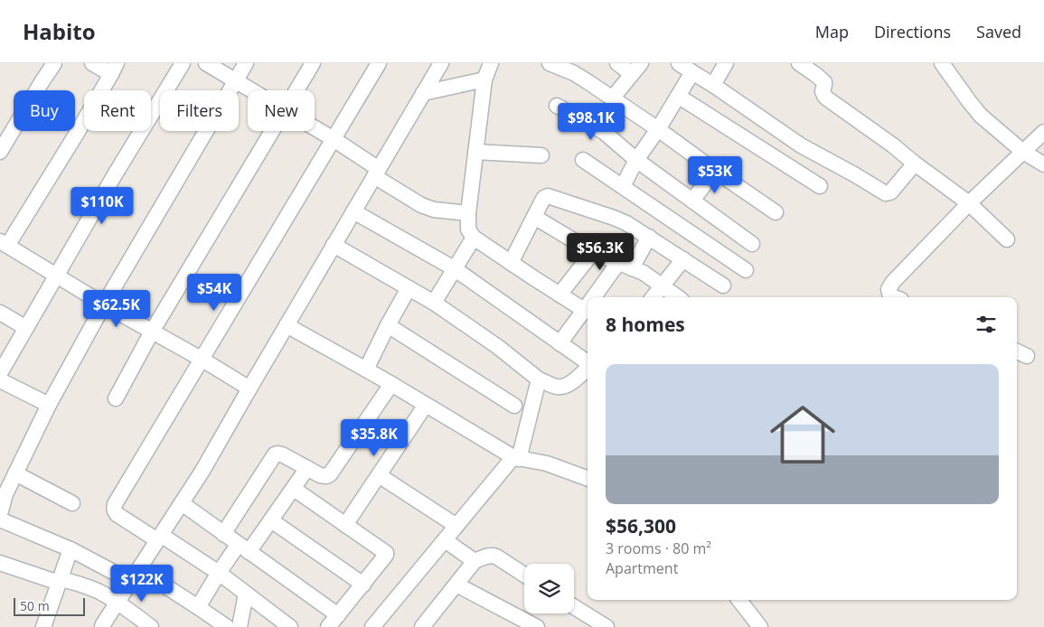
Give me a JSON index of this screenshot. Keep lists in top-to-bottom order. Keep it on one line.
{"scale_bar":"50 m","page":{"header":"Habito","nav":["Map","Directions","Saved"],"chip":["Buy","Rent","Filters","New"],"price":["$98.1K","$53K","$110K","$56.3K","$54K","$62.5K","$35.8K","$122K"],"heading":"8 homes","list":[{"name":"$56,300","note":"3 rooms · 80 m² · Apartment"}],"scale":"50 m"}}
